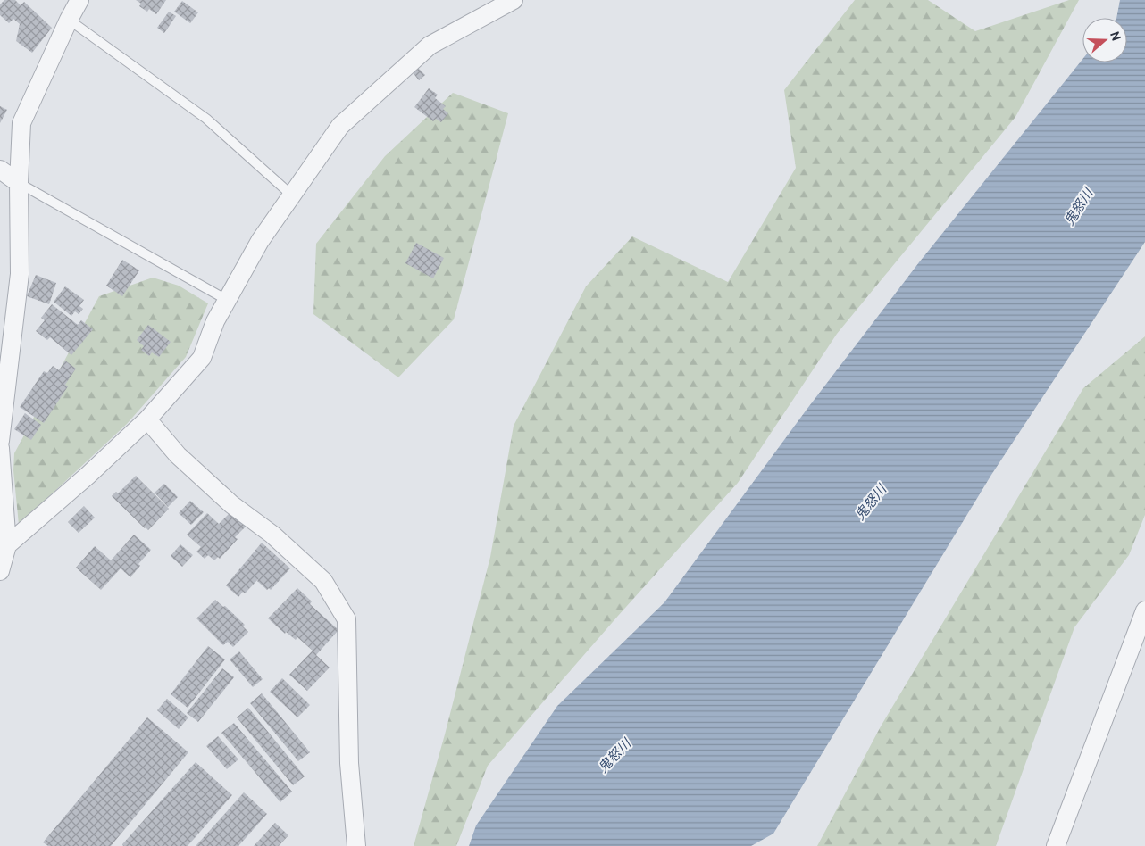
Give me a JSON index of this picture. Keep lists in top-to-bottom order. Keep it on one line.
{"water":["鬼怒川"],"north":"right"}
